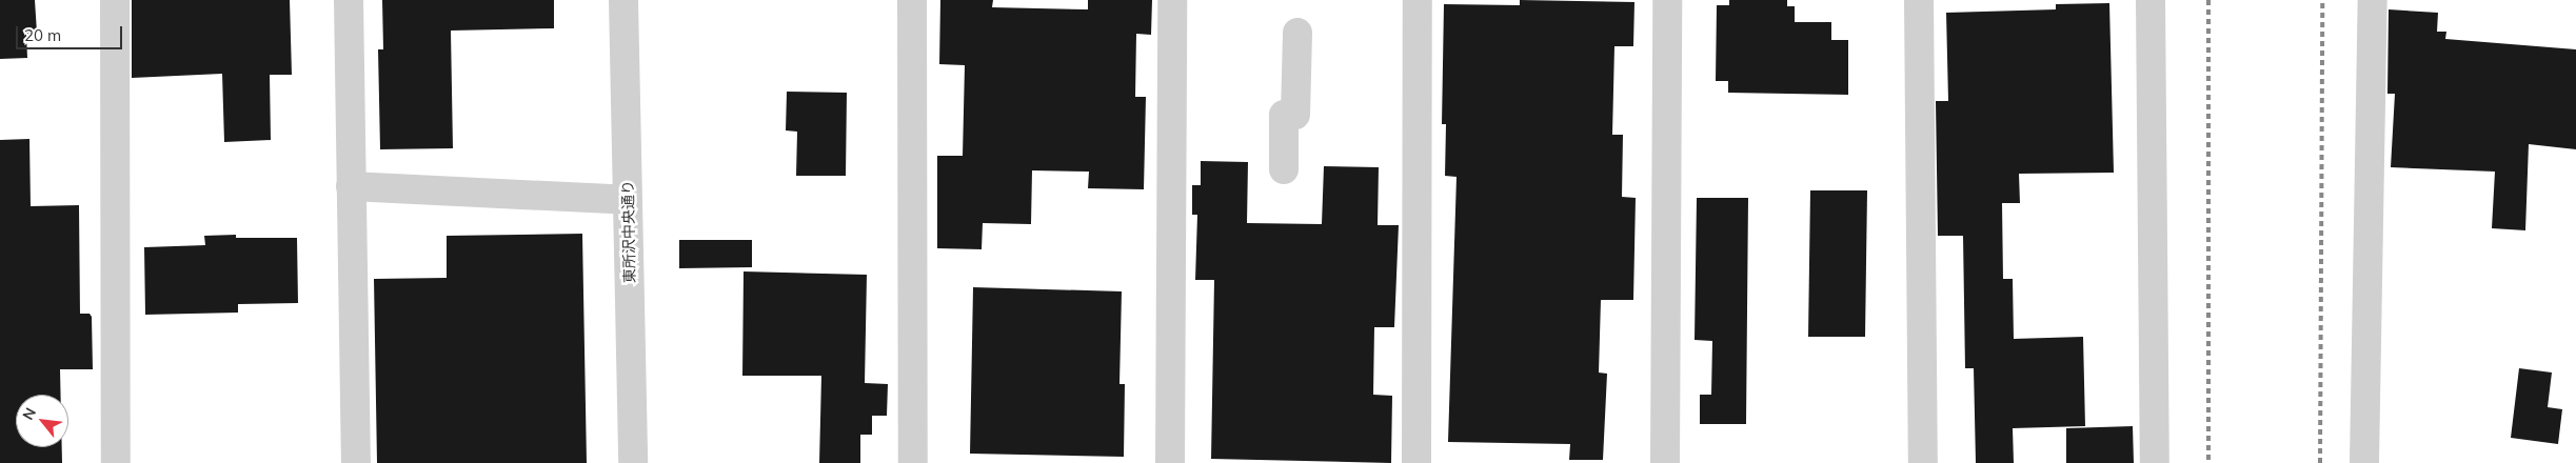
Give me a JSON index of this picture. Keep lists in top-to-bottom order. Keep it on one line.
{"streets":{"street":["東所沢中央通り"]},"scale_bar":"20 m","north":"top left"}
